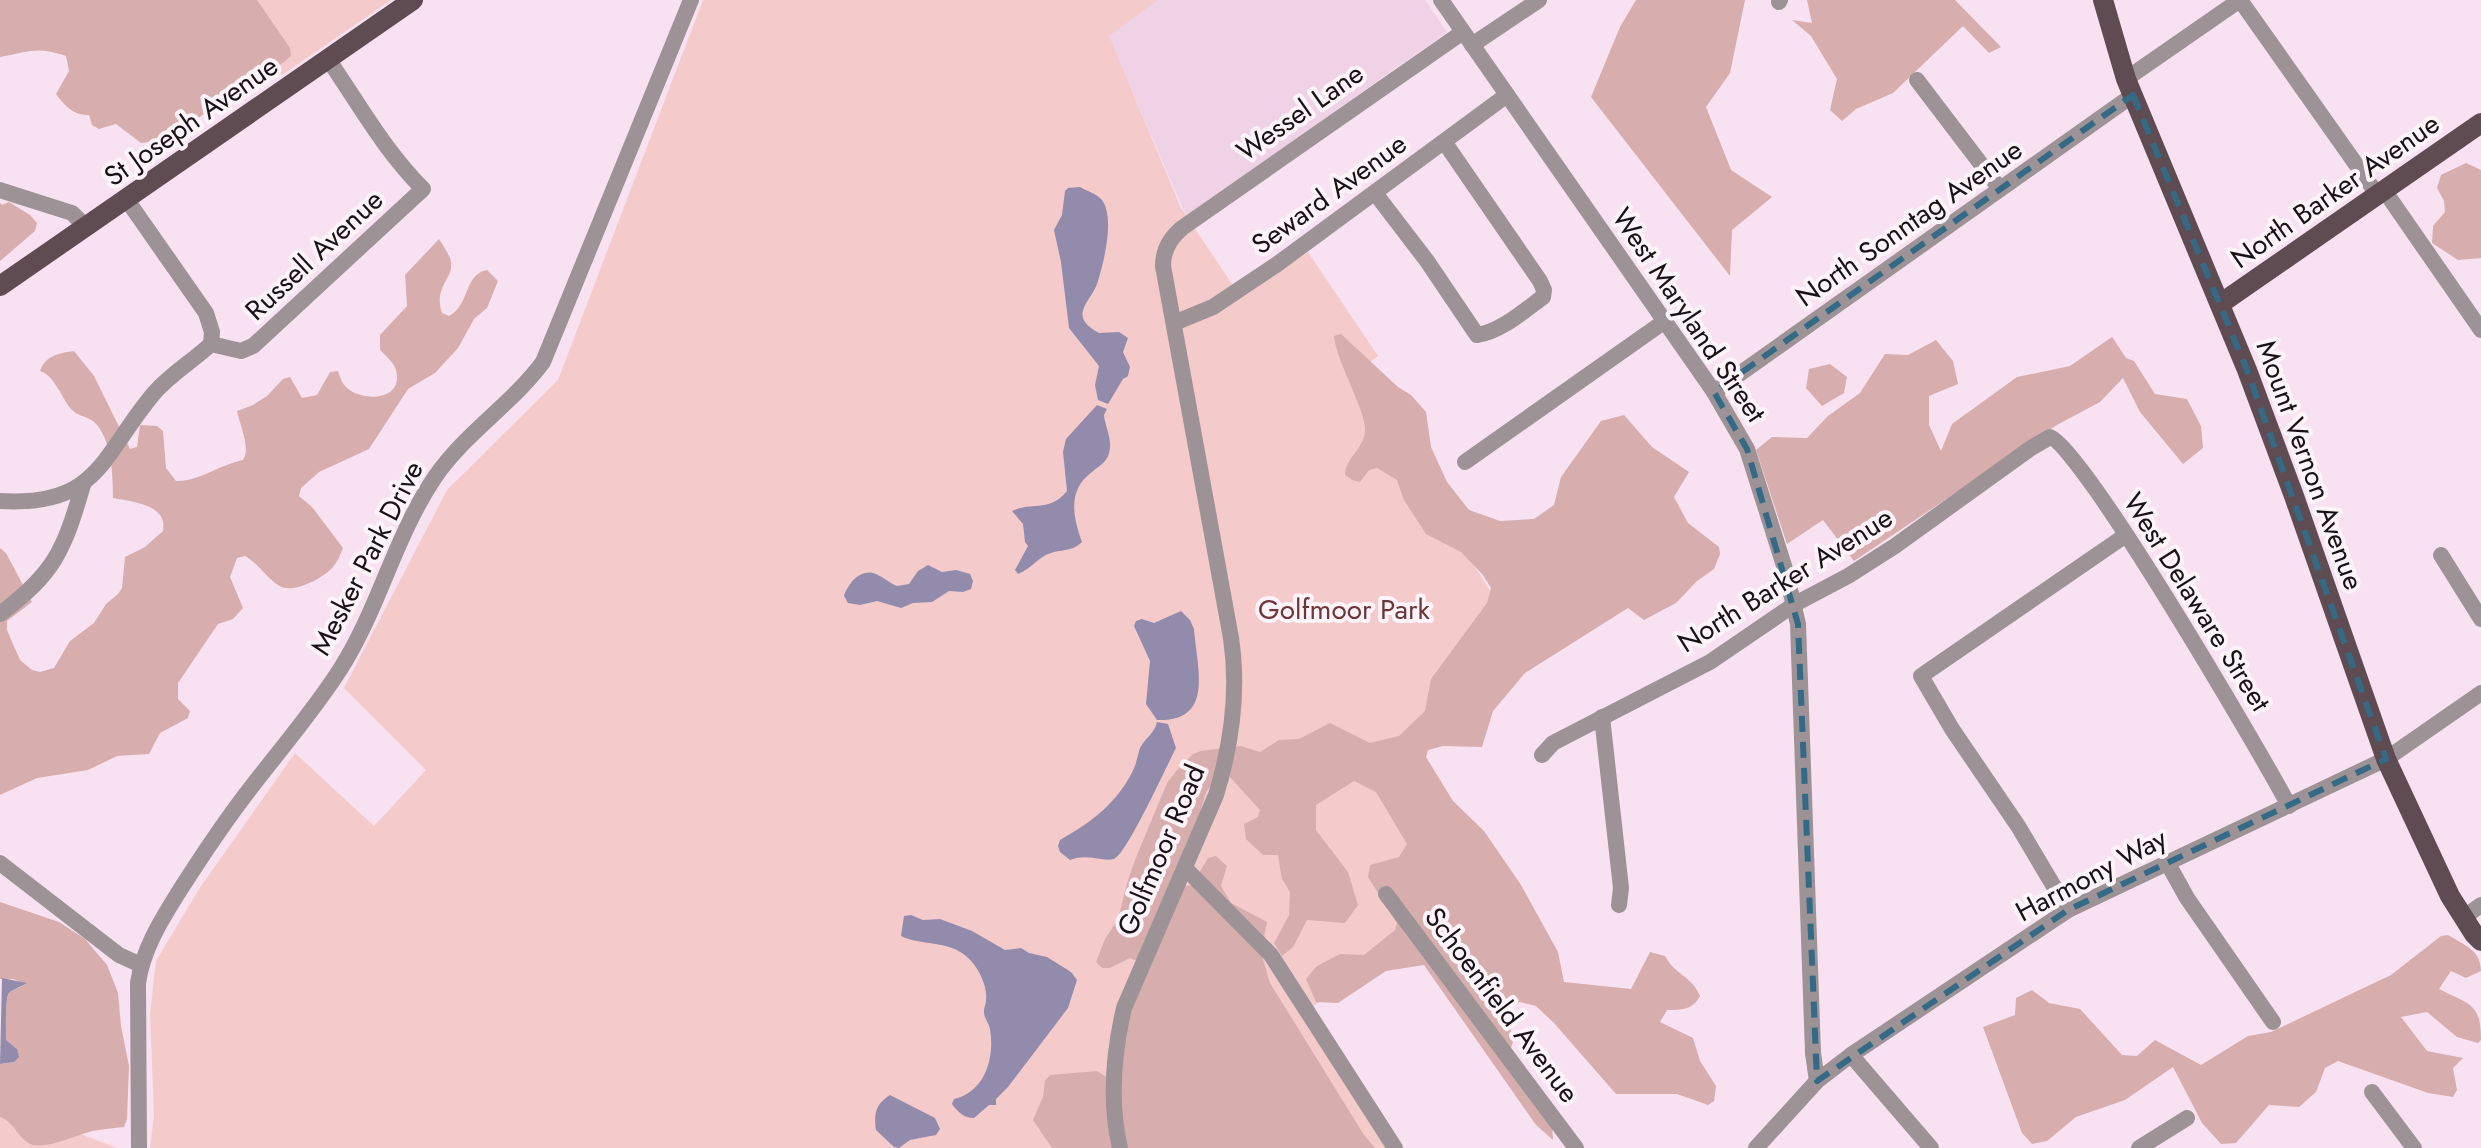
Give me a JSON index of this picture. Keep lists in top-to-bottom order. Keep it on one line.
{"streets":{"main road":["St Joseph Avenue","North Barker Avenue","Mount Vernon Avenue"],"street":["Wessel Lane","Seward Avenue","North Sonntag Avenue","Russell Avenue","West Maryland Street","Mesker Park Drive","West Delaware Street","Golfmoor Road","Harmony Way","Schoenfield Avenue"]},"crossings":[["Wessel Lane","West Maryland Street"],["Wessel Lane","Golfmoor Road"],["St Joseph Avenue","Russell Avenue"],["North Barker Avenue","West Maryland Street"],["North Barker Avenue","Mount Vernon Avenue"],["North Barker Avenue","West Delaware Street"],["Seward Avenue","West Maryland Street"],["Seward Avenue","Golfmoor Road"],["North Sonntag Avenue","West Maryland Street"],["North Sonntag Avenue","Mount Vernon Avenue"],["West Maryland Street","Harmony Way"],["Mount Vernon Avenue","Harmony Way"],["West Delaware Street","Harmony Way"]],"parks":["Golfmoor Park"]}
